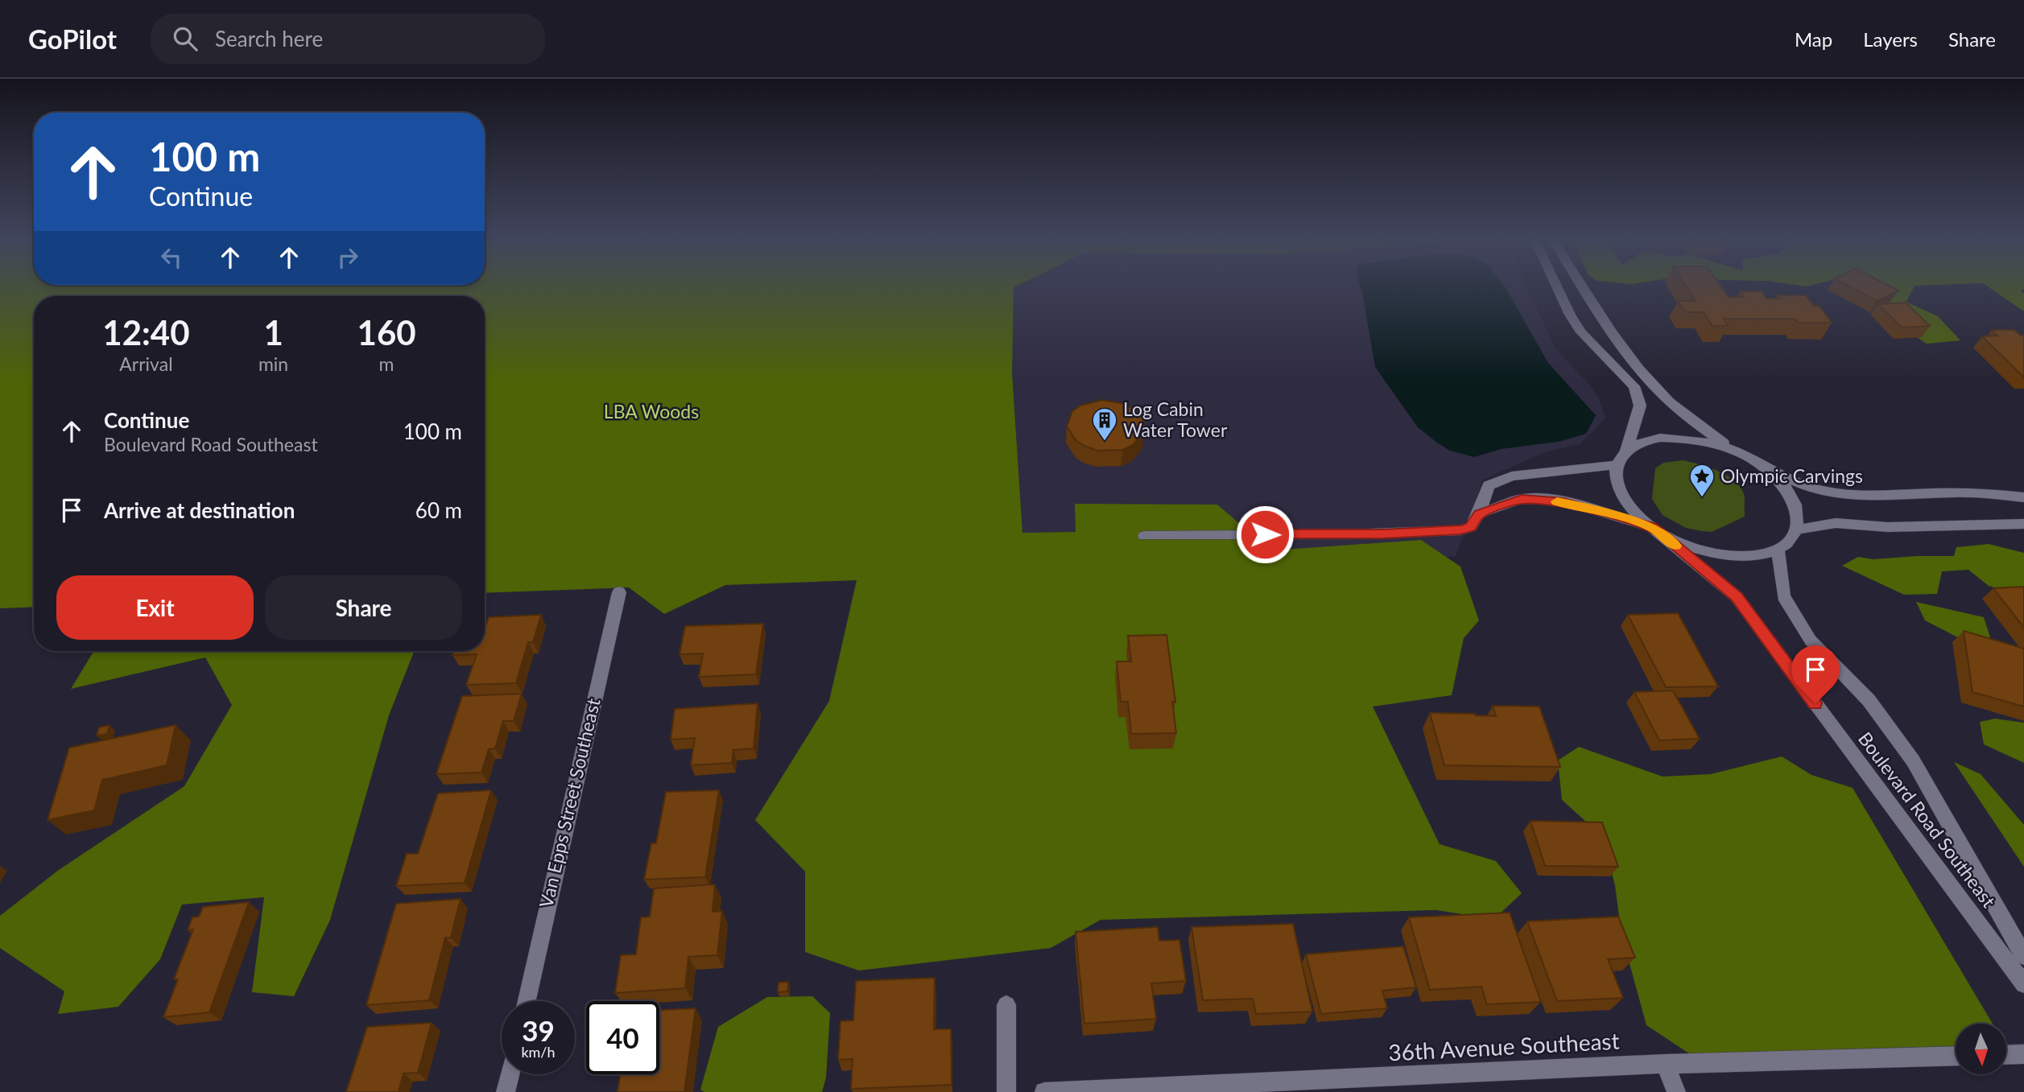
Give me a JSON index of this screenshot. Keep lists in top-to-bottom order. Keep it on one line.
{"streets":{"street":["Van Epps Street Southeast","Boulevard Road Southeast","36th Avenue Southeast"]},"parks":["LBA Woods"],"places":{"building":["Log Cabin Water Tower"],"place":["Olympic Carvings"]},"north":"bottom","page":{"header":"GoPilot","search":"Search here","nav":["Map","Layers","Share"],"turn":["100 m","Continue"],"eta":["12:40","Arrival","1","min","160","m"],"list":[{"name":"Continue","note":"Boulevard Road Southeast","value":"100 m"},{"name":"Arrive at destination","value":"60 m"}],"buttons":["Exit","Share"],"speed":"39 km/h","limit":"40"}}
